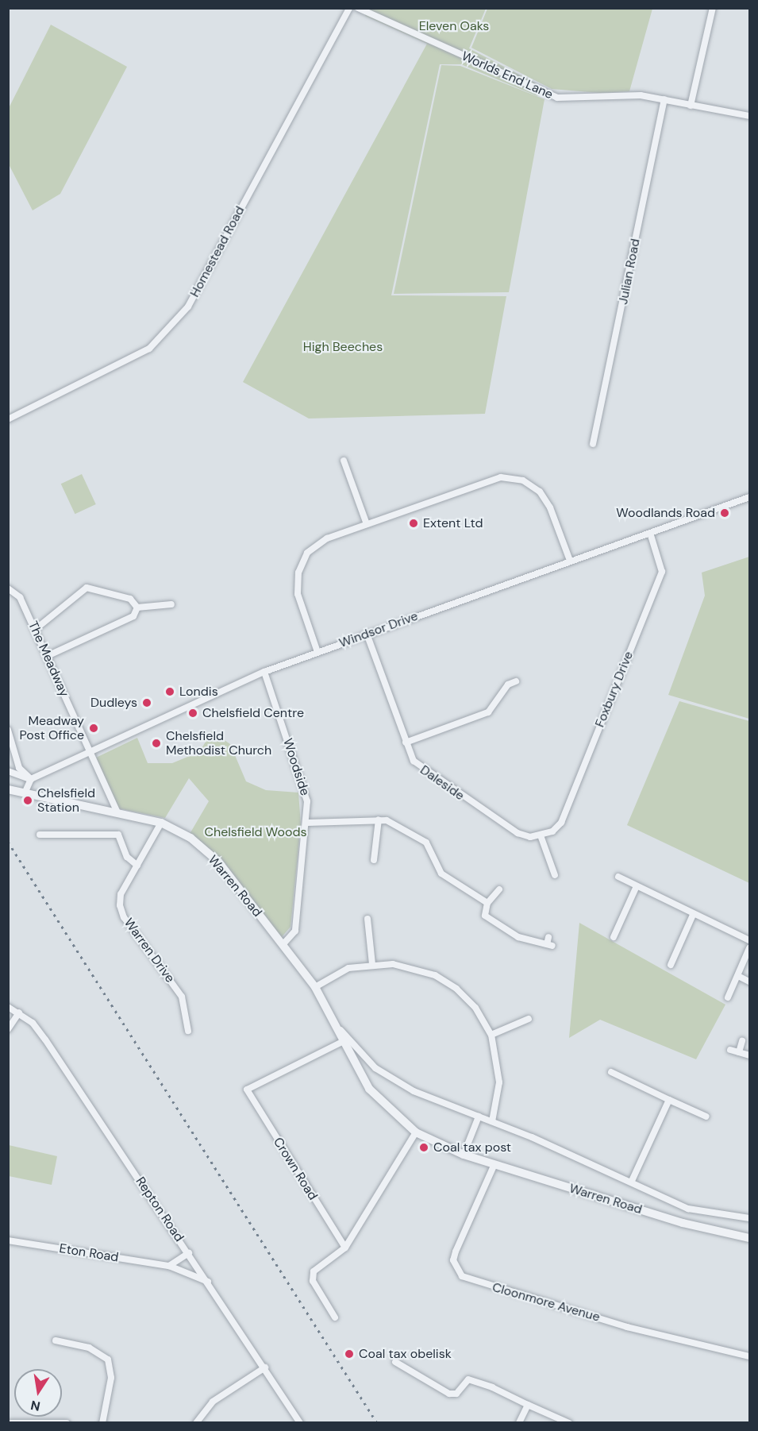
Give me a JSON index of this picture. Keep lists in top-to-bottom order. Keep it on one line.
{"streets":{"street":["Worlds End Lane","Homestead Road","Julian Road","Windsor Drive","The Meadway","Foxbury Drive","Woodside","Daleside","Warren Road","Warren Drive","Crown Road","Repton Road","Eton Road","Cloonmore Avenue"]},"crossings":[["Worlds End Lane","Julian Road"],["Windsor Drive","The Meadway"],["Windsor Drive","Foxbury Drive"],["Windsor Drive","Woodside"],["Windsor Drive","Daleside"],["The Meadway","Warren Road"],["Foxbury Drive","Daleside"],["Woodside","Warren Road"],["Warren Road","Warren Drive"],["Warren Road","Crown Road"],["Warren Road","Cloonmore Avenue"],["Repton Road","Eton Road"]],"parks":["Eleven Oaks","High Beeches","Chelsfield Woods"],"places":["Woodlands Road","Extent Ltd","Londis","Dudleys","Chelsfield Centre","Meadway Post Office","Chelsfield Methodist Church","Chelsfield Station","Coal tax post","Coal tax obelisk"],"north":"bottom"}
